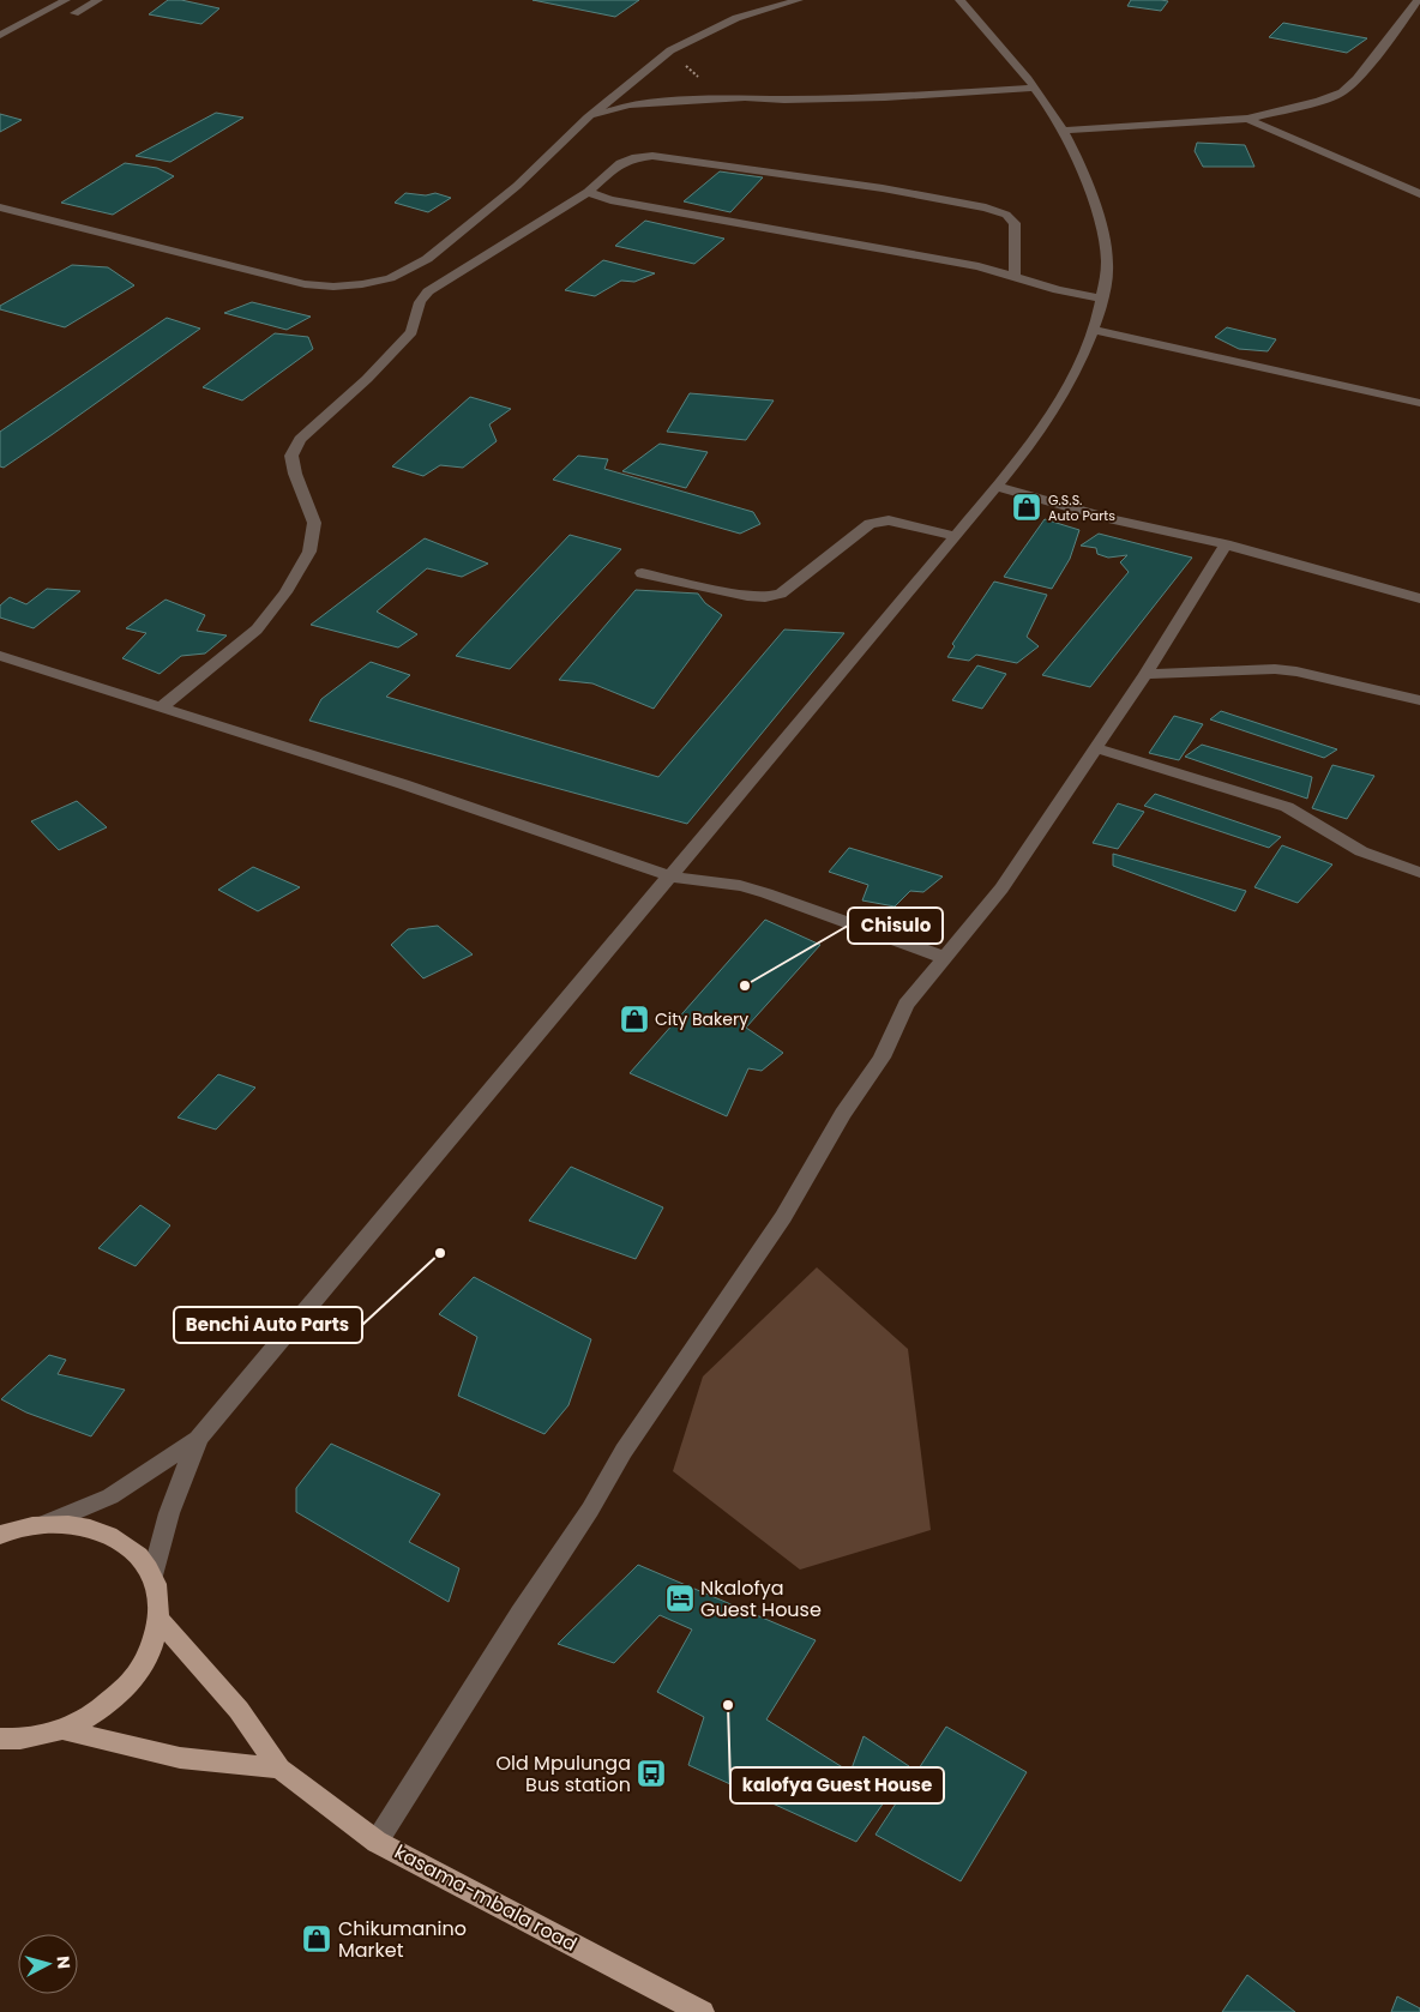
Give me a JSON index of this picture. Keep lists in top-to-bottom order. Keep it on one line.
{"streets":{"main road":["kasama-mbala road"]},"places":{"shop":["G.S.S. Auto Parts","City Bakery","Chikumanino Market"],"other":["Chisulo","Benchi Auto Parts","kalofya Guest House"],"hotel":["Nkalofya Guest House"],"bus stop":["Old Mpulunga Bus station"]},"north":"right"}
